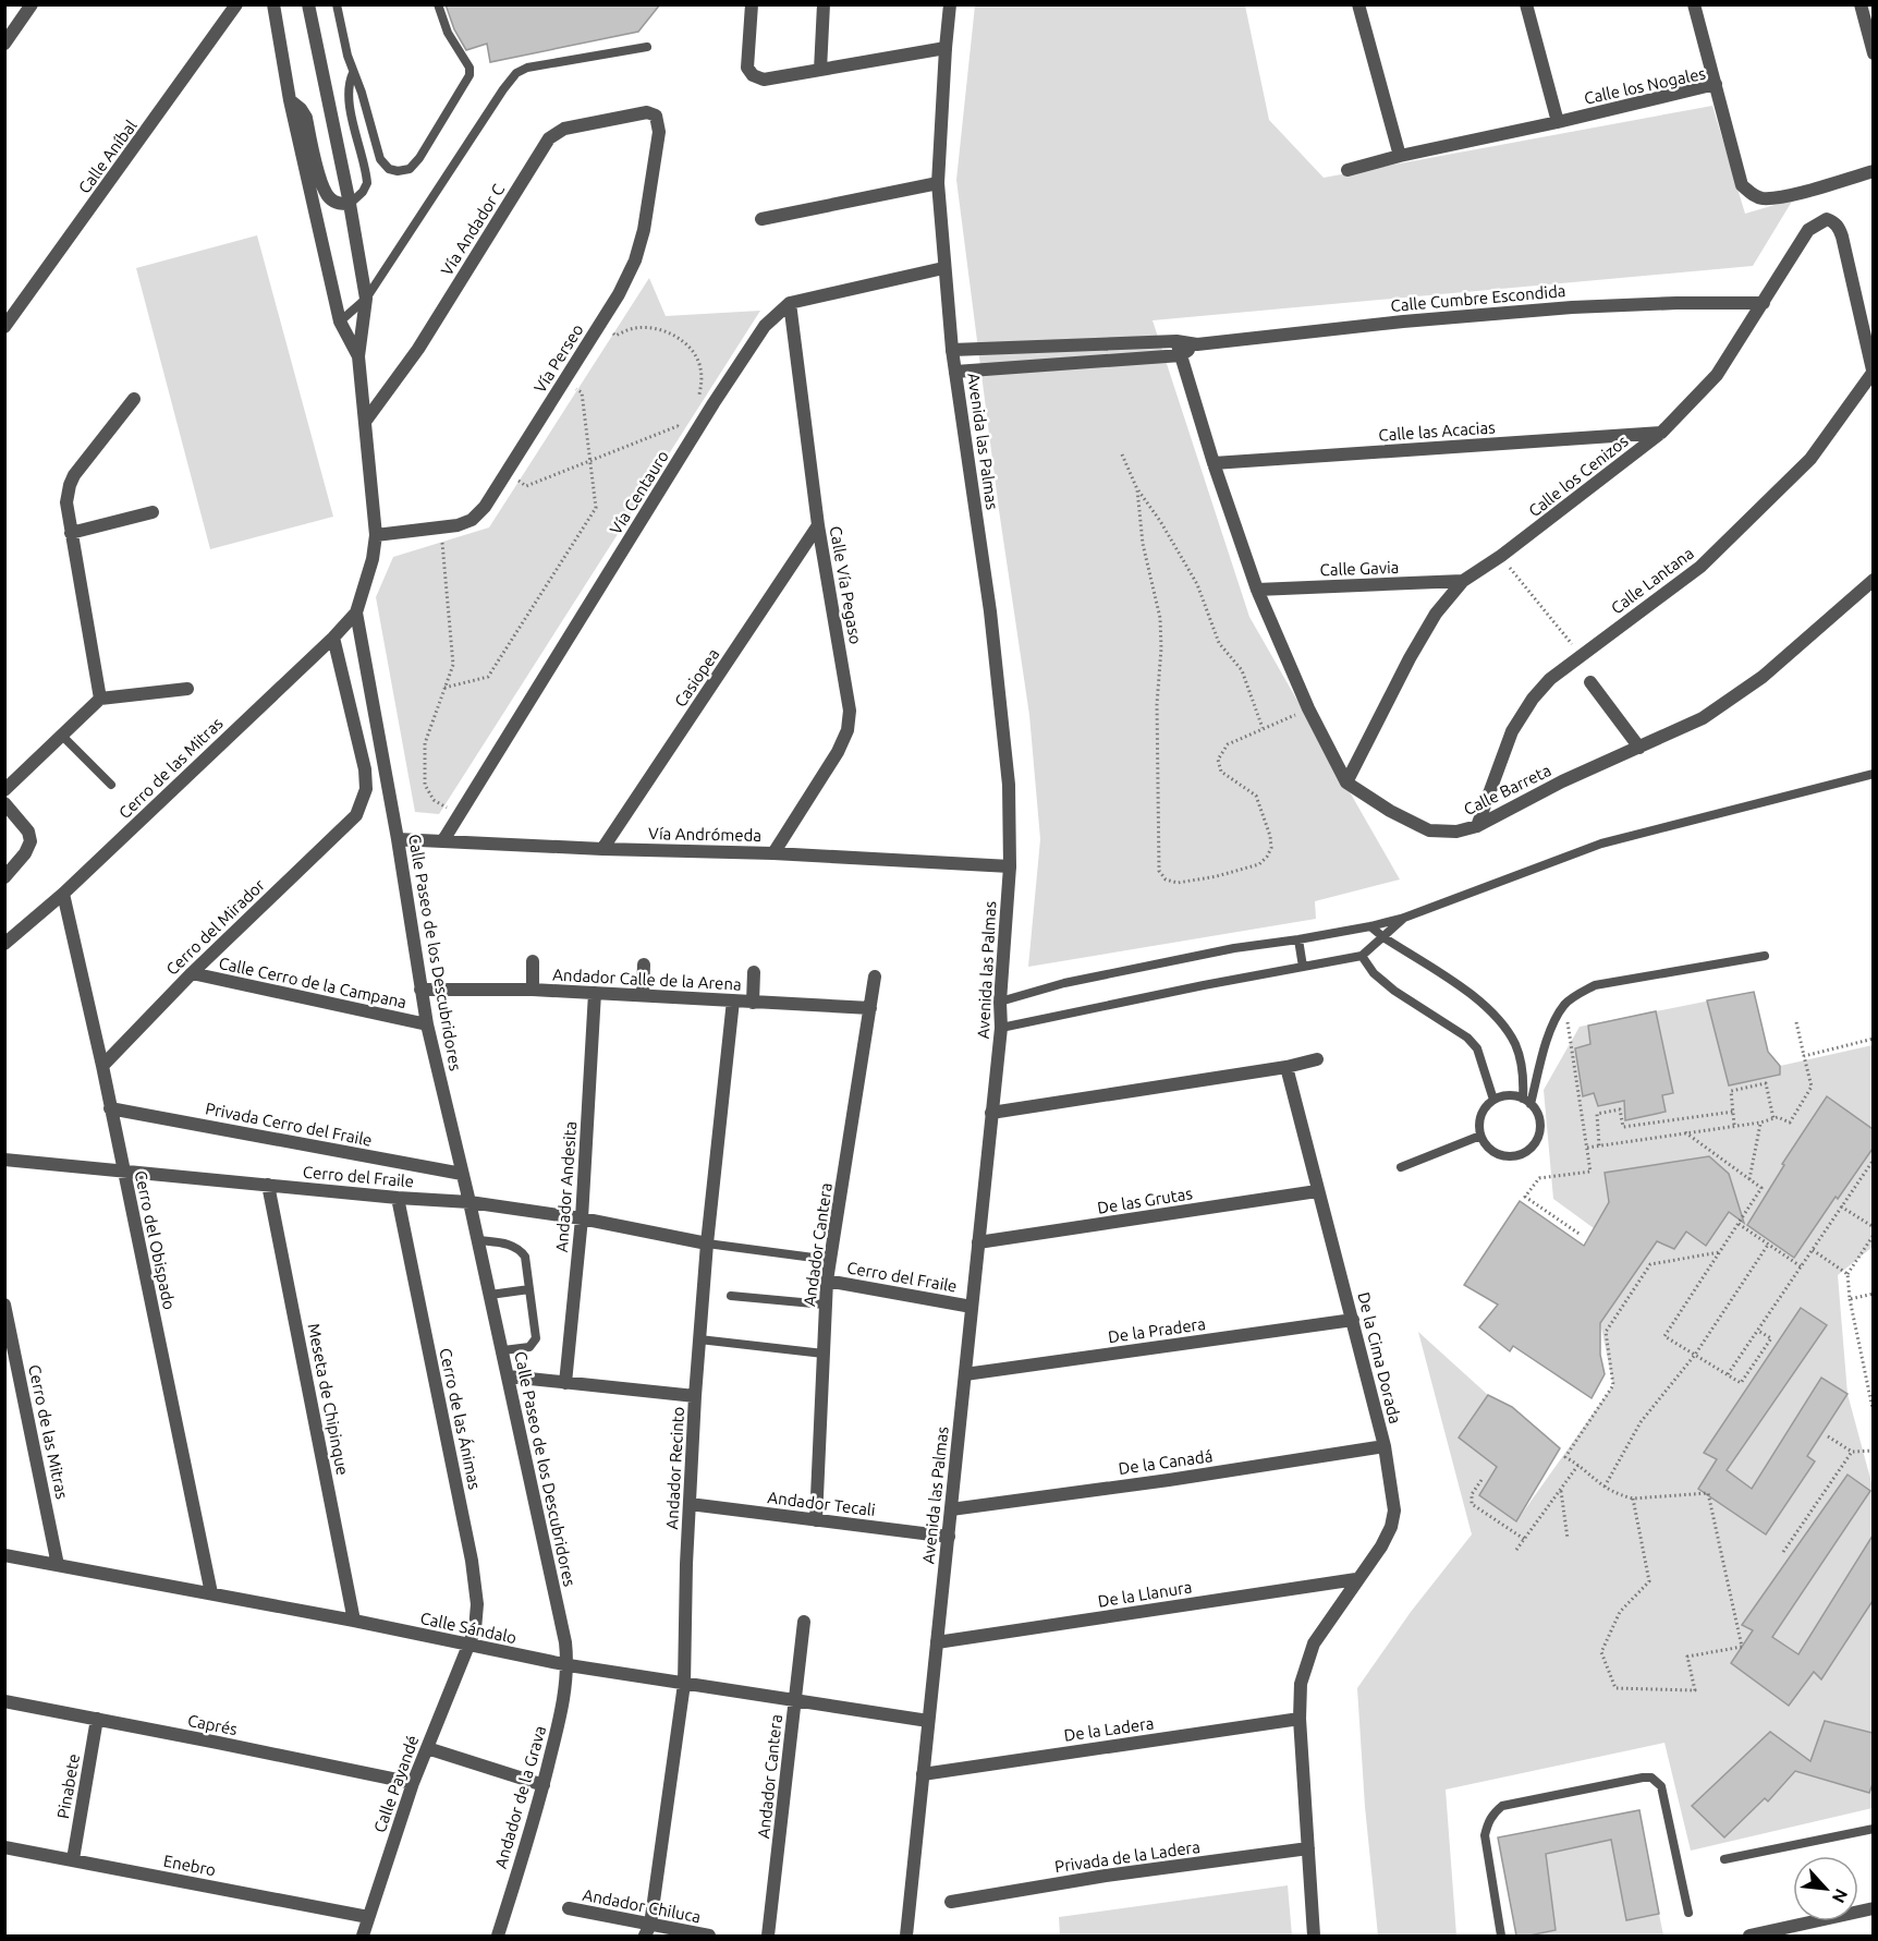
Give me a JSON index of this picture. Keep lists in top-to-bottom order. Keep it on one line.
{"streets":{"street":["Calle los Nogales","Calle Aníbal","Vía Andador C","Calle Cumbre Escondida","Vía Perseo","Calle las Acacias","Avenida las Palmas","Calle los Cenizos","Vía Centauro","Calle Gavia","Calle Lantana","Calle Vía Pegaso","Casiopea","Cerro de las Mitras","Calle Barreta","Vía Andrómeda","Cerro del Mirador","Calle Paseo de los Descubridores","Andador Calle de la Arena","Calle Cerro de la Campana","Privada Cerro del Fraile","Cerro del Fraile","Andador Andesita","De las Grutas","Cerro del Obispado","Andador Cantera","De la Pradera","De la Cima Dorada","Meseta de Chipinque","Cerro de las Ánimas","De la Canadá","Andador Recinto","Andador Tecali","De la Llanura","Calle Sándalo","Caprés","De la Ladera","Calle Payandé","Pinabete","Andador de la Grava","Privada de la Ladera","Enebro","Andador Chiluca"]},"crossings":[["Vía Andador C","Vía Perseo"],["Vía Andador C","Calle Paseo de los Descubridores"],["Calle Cumbre Escondida","Avenida las Palmas"],["Calle Cumbre Escondida","Calle los Cenizos"],["Calle Cumbre Escondida","Calle Barreta"],["Vía Perseo","Calle Paseo de los Descubridores"],["Calle las Acacias","Calle los Cenizos"],["Calle las Acacias","Calle Barreta"],["Avenida las Palmas","Vía Centauro"],["Avenida las Palmas","Vía Andrómeda"],["Avenida las Palmas","Cerro del Fraile"],["Avenida las Palmas","De las Grutas"],["Avenida las Palmas","De la Pradera"],["Avenida las Palmas","De la Canadá"],["Avenida las Palmas","Andador Tecali"],["Avenida las Palmas","De la Llanura"],["Avenida las Palmas","Calle Sándalo"],["Avenida las Palmas","De la Ladera"],["Calle los Cenizos","Calle Gavia"],["Calle los Cenizos","Calle Lantana"],["Calle los Cenizos","Calle Barreta"],["Vía Centauro","Calle Vía Pegaso"],["Vía Centauro","Vía Andrómeda"],["Calle Gavia","Calle Barreta"],["Calle Lantana","Calle Barreta"],["Calle Vía Pegaso","Casiopea"],["Calle Vía Pegaso","Vía Andrómeda"],["Casiopea","Vía Andrómeda"],["Cerro de las Mitras","Cerro del Mirador"],["Cerro de las Mitras","Calle Paseo de los Descubridores"],["Cerro de las Mitras","Cerro del Obispado"],["Cerro de las Mitras","Calle Sándalo"],["Vía Andrómeda","Calle Paseo de los Descubridores"],["Cerro del Mirador","Calle Cerro de la Campana"],["Cerro del Mirador","Cerro del Obispado"],["Calle Paseo de los Descubridores","Andador Calle de la Arena"],["Calle Paseo de los Descubridores","Calle Cerro de la Campana"],["Calle Paseo de los Descubridores","Privada Cerro del Fraile"],["Calle Paseo de los Descubridores","Cerro del Fraile"],["Calle Paseo de los Descubridores","Calle Sándalo"],["Calle Paseo de los Descubridores","Andador de la Grava"],["Andador Calle de la Arena","Andador Andesita"],["Andador Calle de la Arena","Andador Cantera"],["Andador Calle de la Arena","Andador Recinto"],["Privada Cerro del Fraile","Cerro del Obispado"],["Cerro del Fraile","Andador Andesita"],["Cerro del Fraile","Cerro del Obispado"],["Cerro del Fraile","Andador Cantera"],["Cerro del Fraile","Meseta de Chipinque"],["Cerro del Fraile","Cerro de las Ánimas"],["Cerro del Fraile","Andador Recinto"],["De las Grutas","De la Cima Dorada"],["Cerro del Obispado","Calle Sándalo"],["Andador Cantera","Andador Tecali"],["Andador Cantera","Calle Sándalo"],["De la Pradera","De la Cima Dorada"],["De la Cima Dorada","De la Canadá"],["De la Cima Dorada","De la Llanura"],["De la Cima Dorada","De la Ladera"],["De la Cima Dorada","Privada de la Ladera"],["Meseta de Chipinque","Calle Sándalo"],["Cerro de las Ánimas","Calle Sándalo"],["Cerro de las Ánimas","Calle Payandé"],["Andador Recinto","Andador Tecali"],["Andador Recinto","Calle Sándalo"],["Andador Recinto","Andador Chiluca"],["Calle Sándalo","Calle Payandé"],["Calle Sándalo","Andador de la Grava"],["Caprés","Calle Payandé"],["Caprés","Pinabete"],["Calle Payandé","Enebro"],["Pinabete","Enebro"]],"north":"bottom right"}
